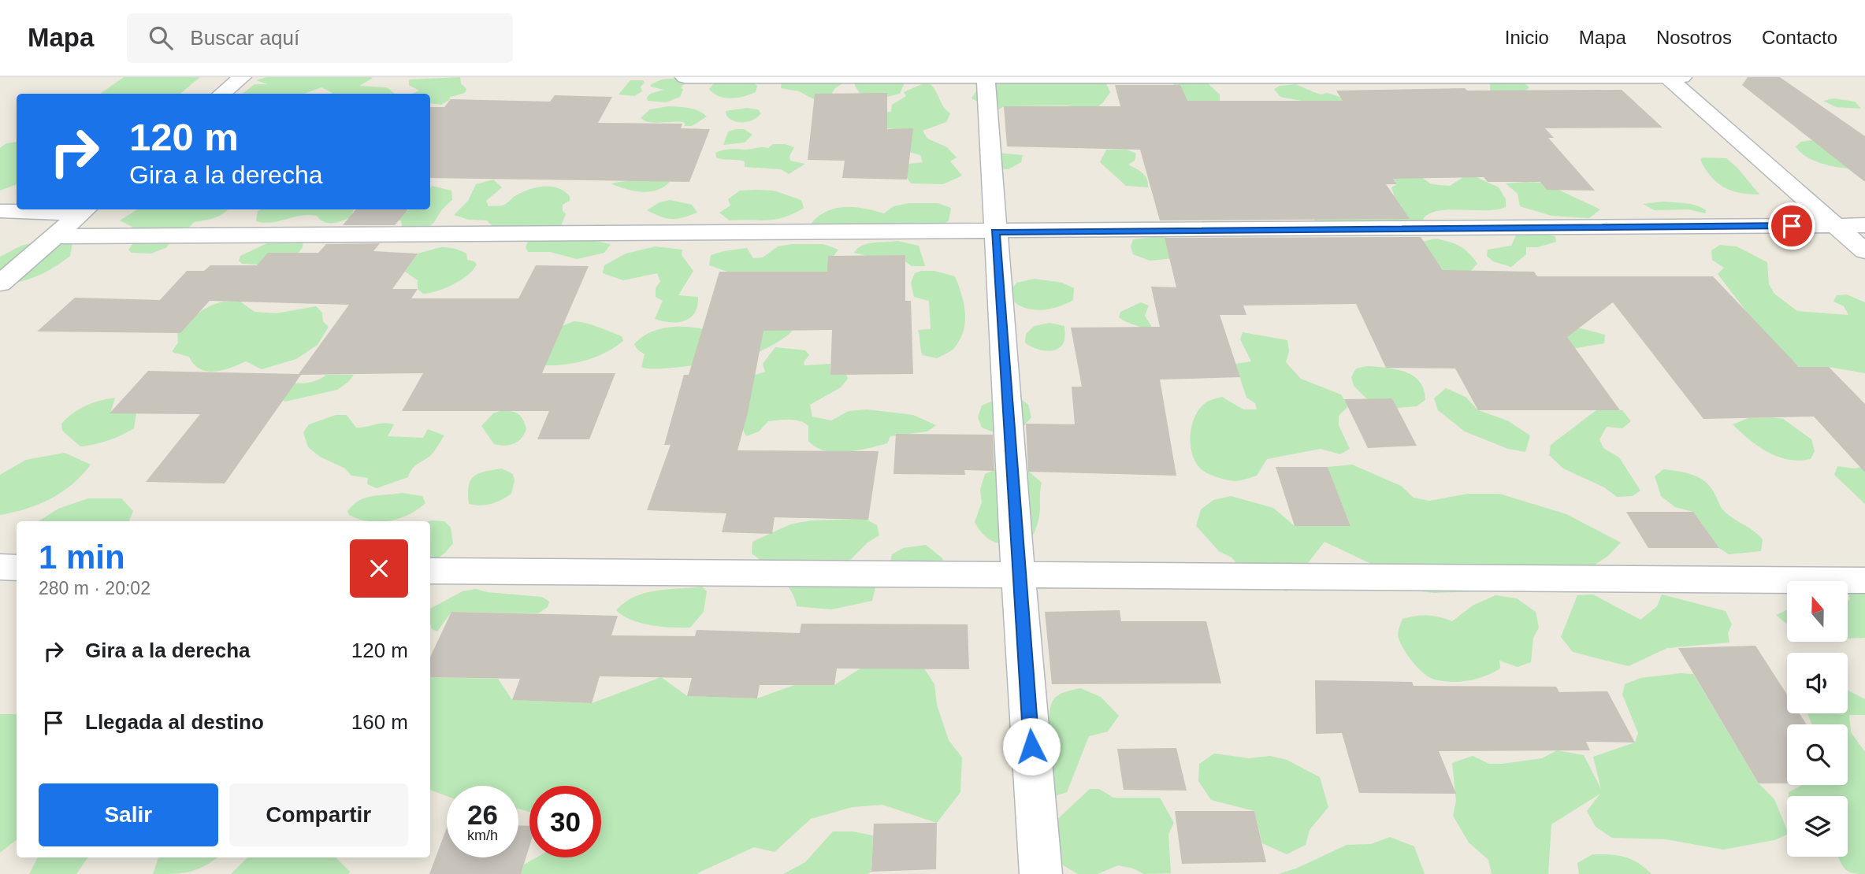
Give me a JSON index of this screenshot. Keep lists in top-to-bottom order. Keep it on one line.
{"north":"top","page":{"header":"Mapa","search":"Buscar aquí","nav":["Inicio","Mapa","Nosotros","Contacto"],"turn":["120 m","Gira a la derecha"],"heading":["1 min","280 m · 20:02"],"list":[{"name":"Gira a la derecha","value":"120 m"},{"name":"Llegada al destino","value":"160 m"}],"buttons":["Salir","Compartir"],"speed":"26 km/h","limit":"30"}}
